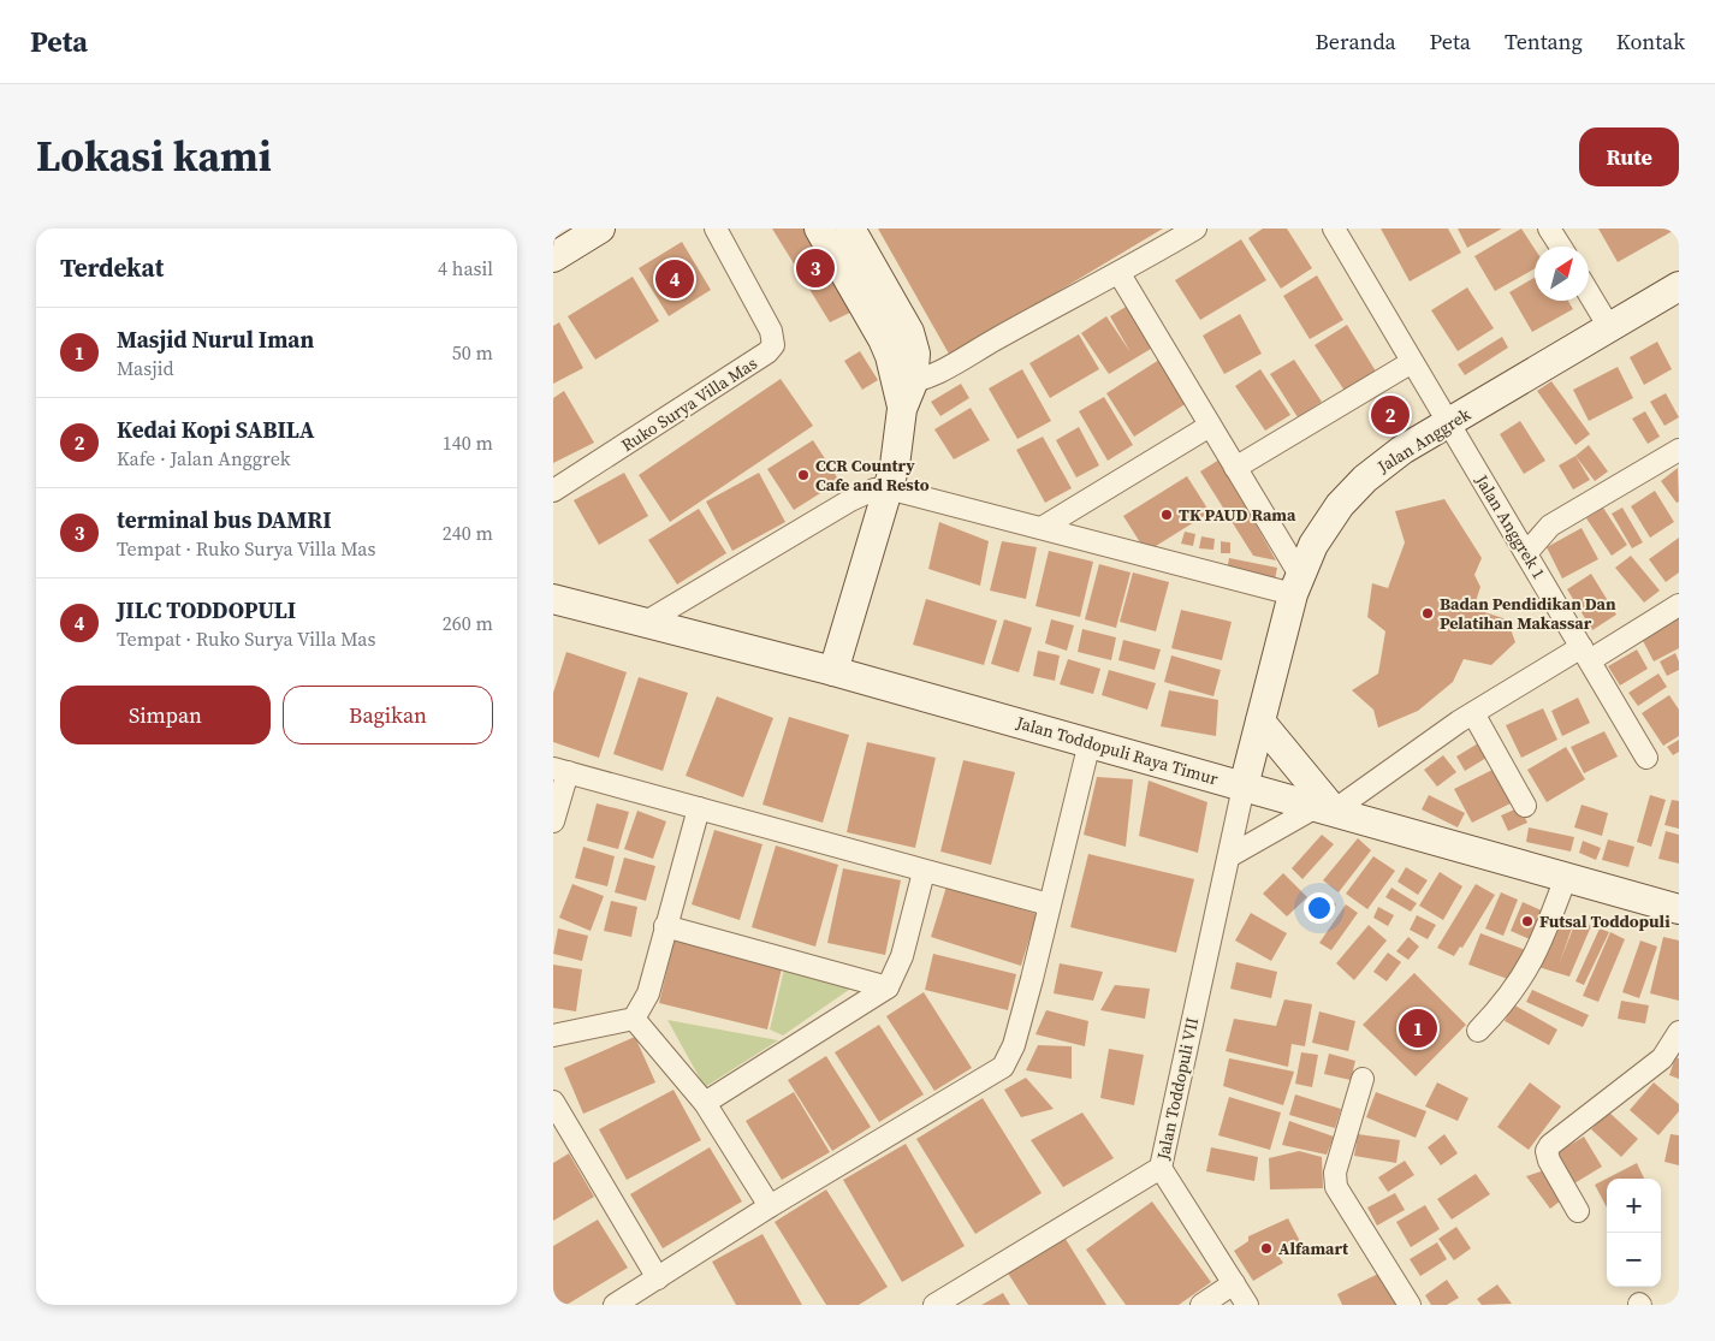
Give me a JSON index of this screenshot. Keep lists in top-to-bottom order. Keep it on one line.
{"streets":{"street":["Ruko Surya Villa Mas","Jalan Anggrek","Jalan Anggrek 1","Jalan Toddopuli Raya Timur","Jalan Toddopuli VII"]},"crossings":[["Jalan Anggrek","Jalan Anggrek 1"],["Jalan Anggrek","Jalan Toddopuli Raya Timur"],["Jalan Anggrek","Jalan Toddopuli VII"],["Jalan Toddopuli Raya Timur","Jalan Toddopuli VII"]],"places":["CCR Country Cafe and Resto","TK PAUD Rama","Badan Pendidikan Dan Pelatihan Makassar","Futsal Toddopuli","Alfamart"],"north":"top right","page":{"header":"Peta","nav":["Beranda","Peta","Tentang","Kontak"],"title":"Lokasi kami","buttons":["Rute",["Simpan","Bagikan"]],"heading":["Terdekat","4 hasil"],"pins":["3","4","2","1"],"list":[{"mark":"1","name":"Masjid Nurul Iman","note":"Masjid","value":"50 m"},{"mark":"2","name":"Kedai Kopi SABILA","note":"Kafe · Jalan Anggrek","value":"140 m"},{"mark":"3","name":"terminal bus DAMRI","note":"Tempat · Ruko Surya Villa Mas","value":"240 m"},{"mark":"4","name":"JILC TODDOPULI","note":"Tempat · Ruko Surya Villa Mas","value":"260 m"}],"map_buttons":["+","−"]}}
